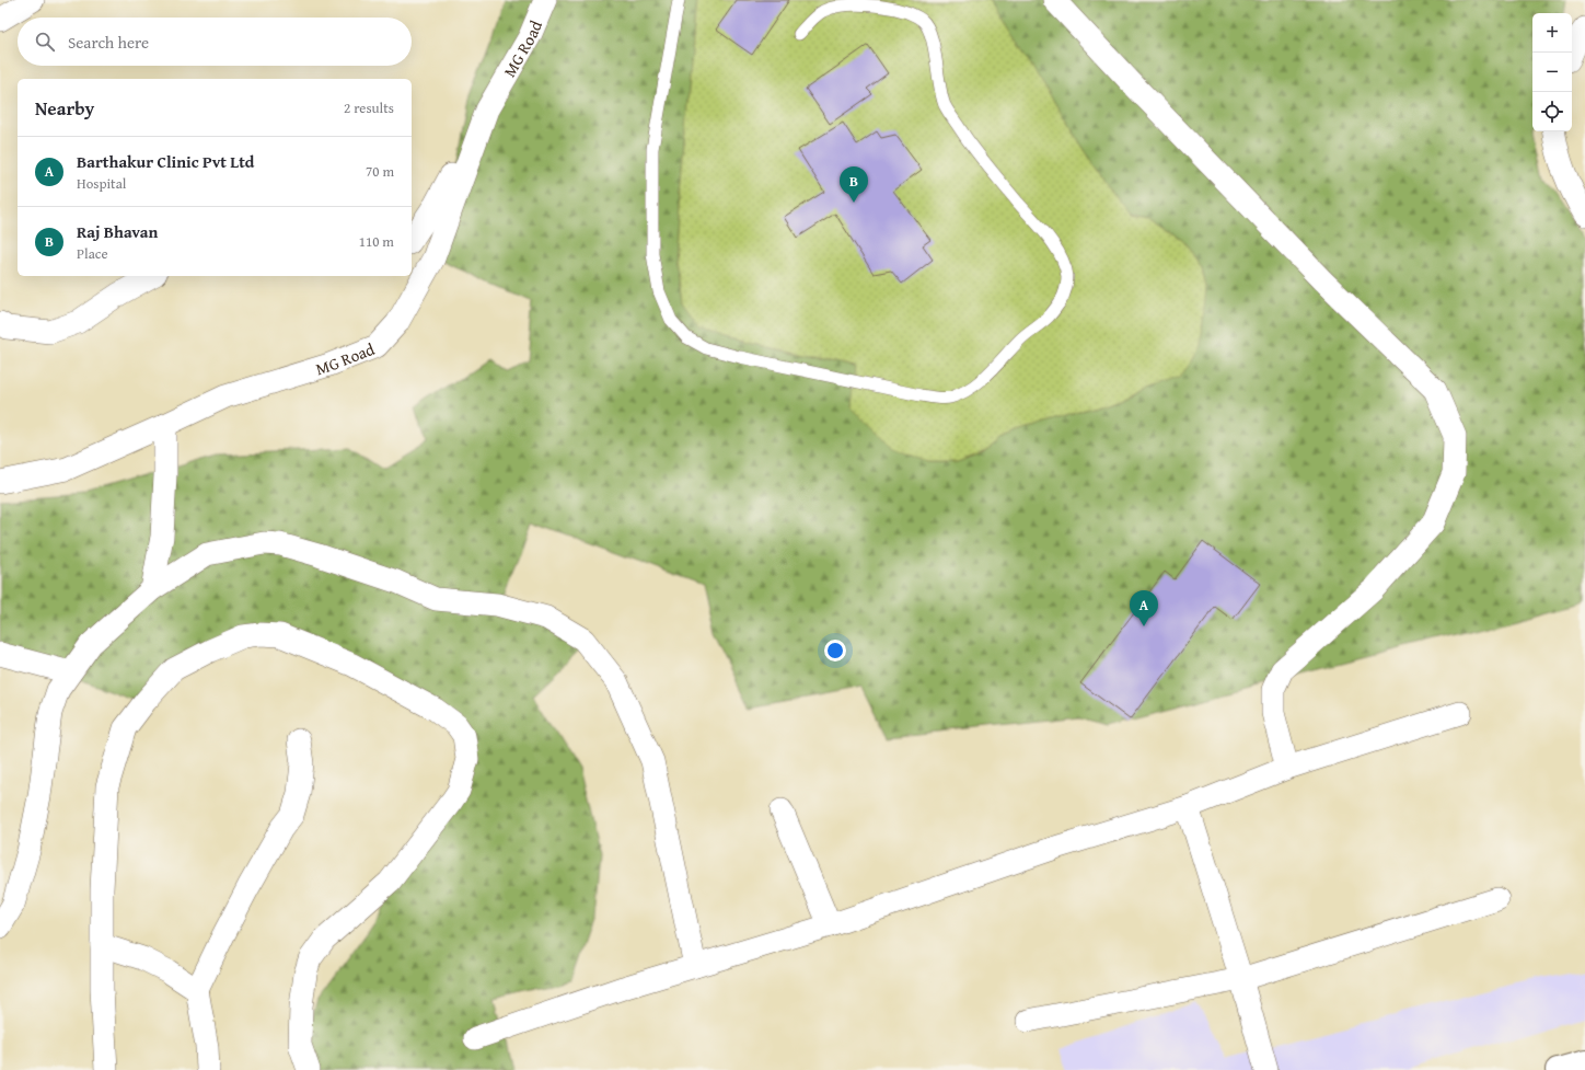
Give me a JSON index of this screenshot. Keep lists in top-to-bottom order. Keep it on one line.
{"streets":{"street":["MG Road"]},"page":{"map_buttons":["+","−"],"search":"Search here","heading":["Nearby","2 results"],"list":[{"mark":"A","name":"Barthakur Clinic Pvt Ltd","note":"Hospital","value":"70 m"},{"mark":"B","name":"Raj Bhavan","note":"Place","value":"110 m"}],"pins":["B","A"]}}
